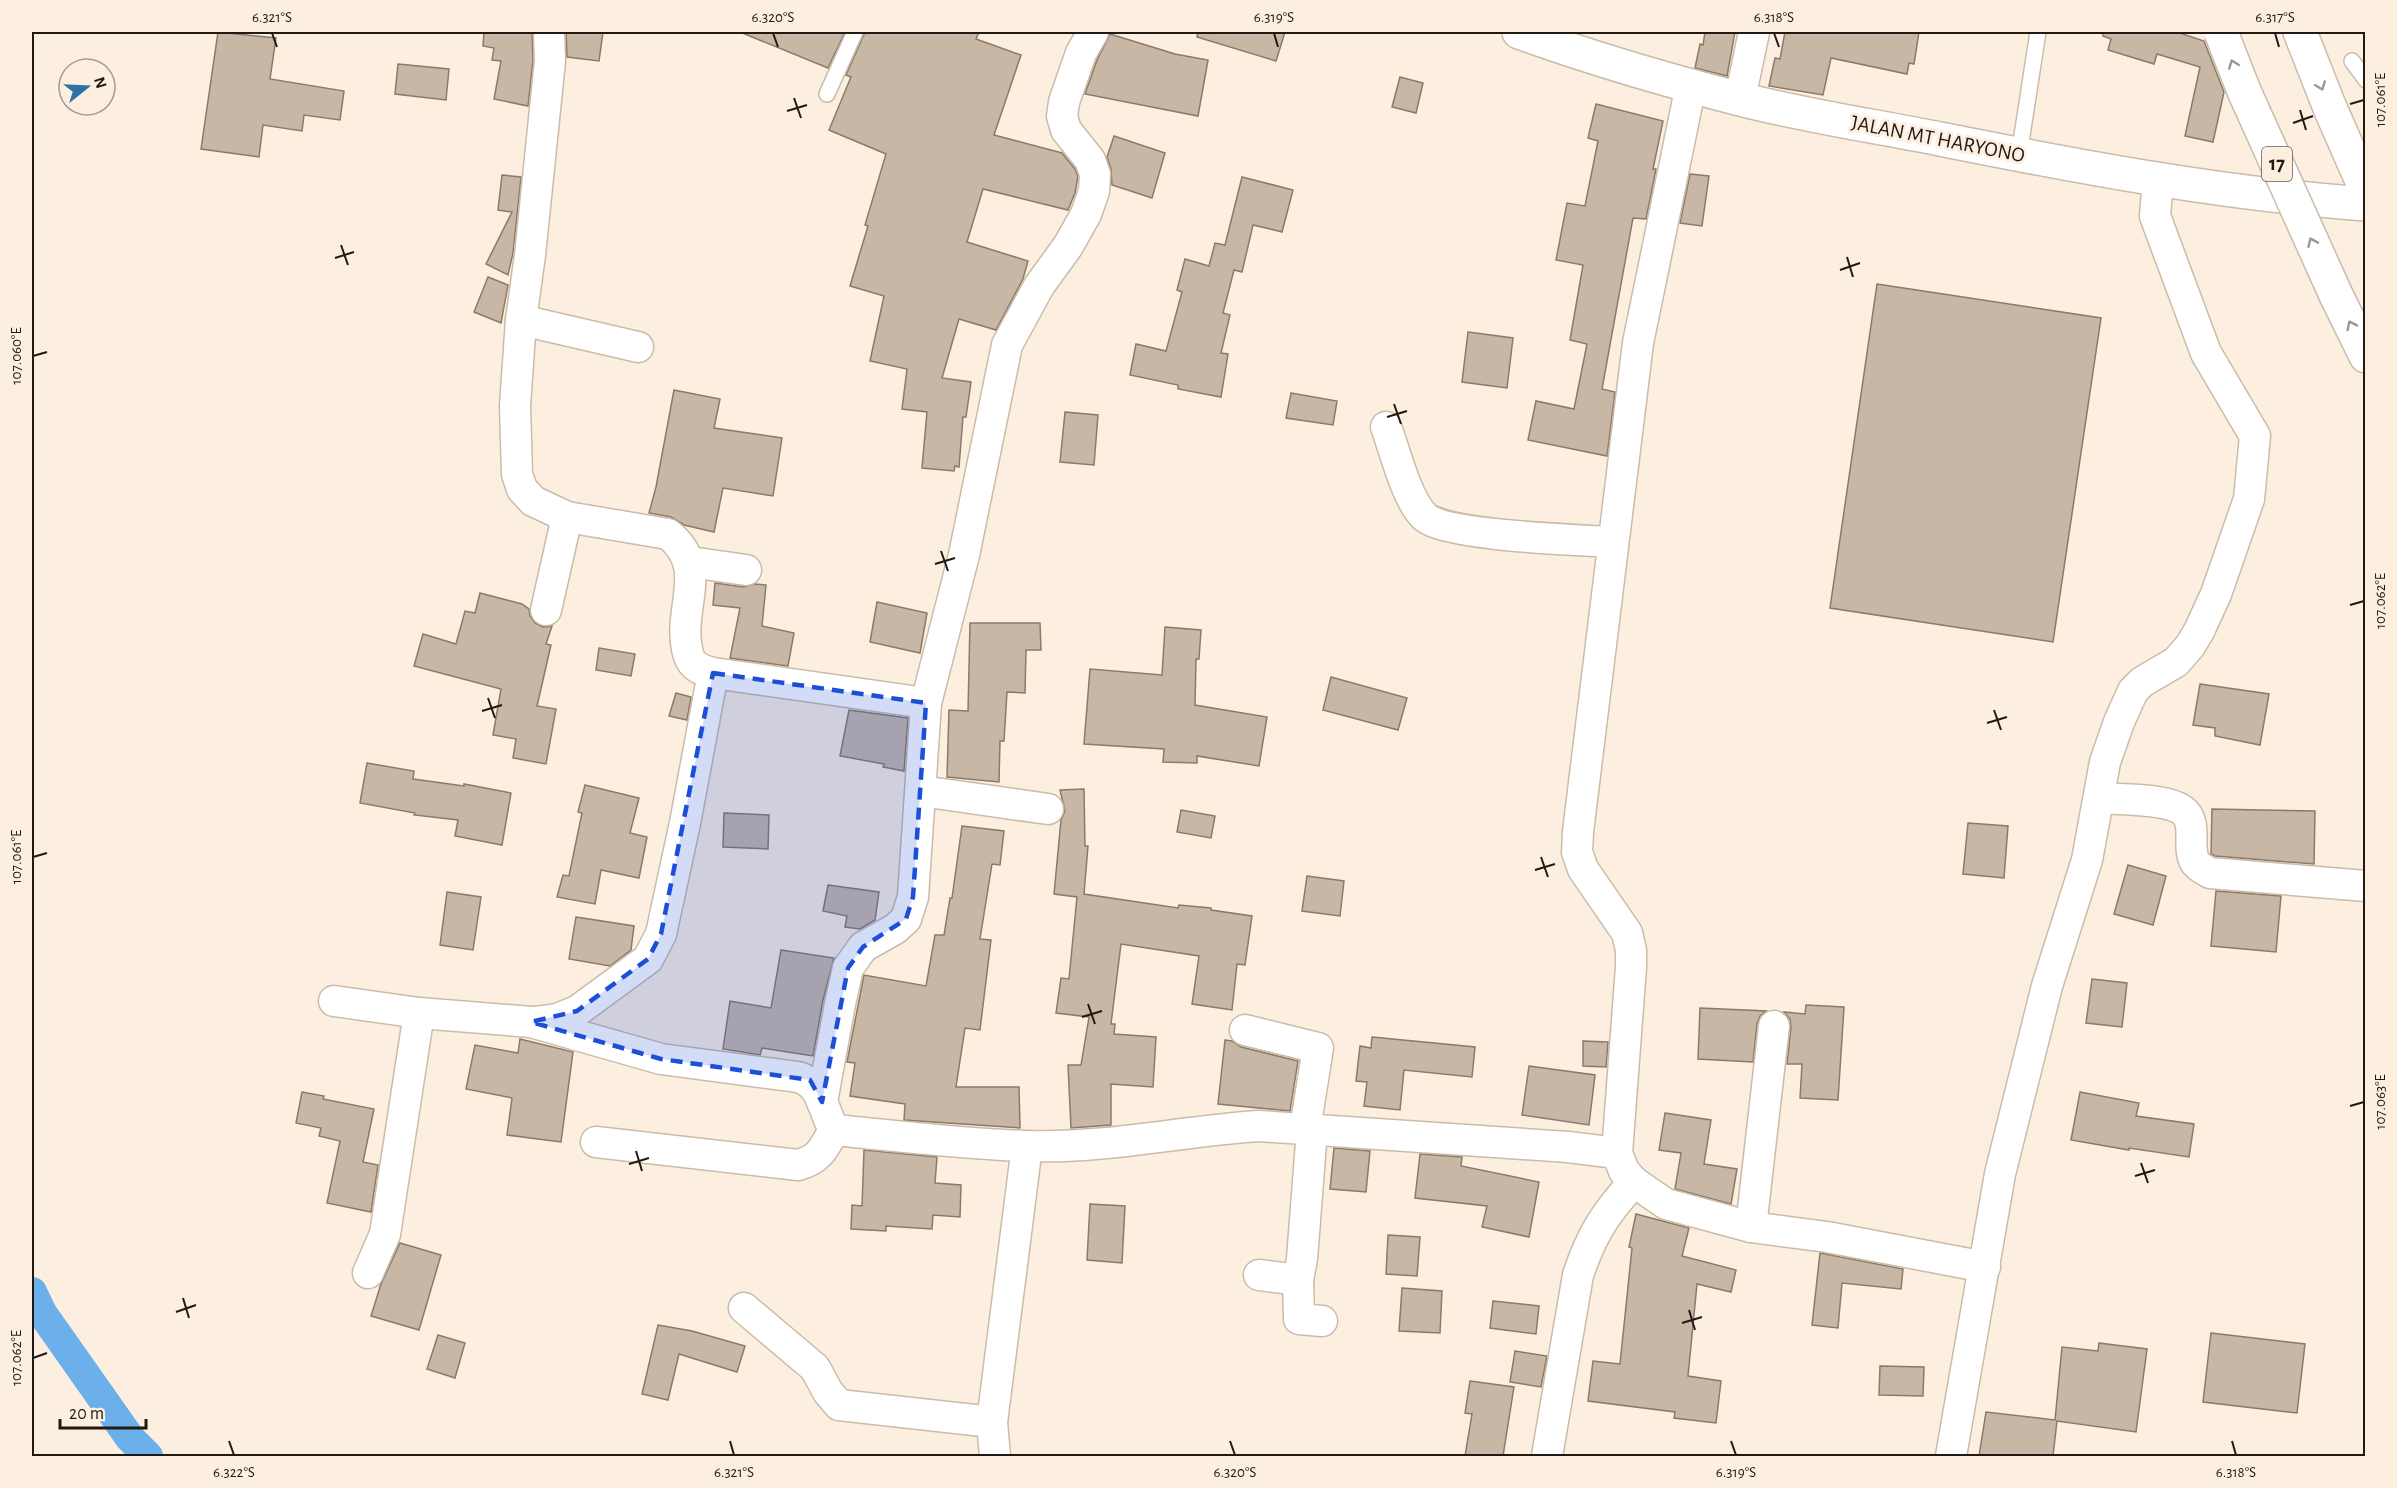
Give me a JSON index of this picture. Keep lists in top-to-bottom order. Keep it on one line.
{"streets":{"main road":["JALAN MT HARYONO","17"]},"scale_bar":"20 m","north":"right","coordinates":["6.321°S","6.320°S","6.319°S","6.318°S","6.317°S","107.061°E","107.060°E","107.062°E","107.063°E","6.322°S"]}
